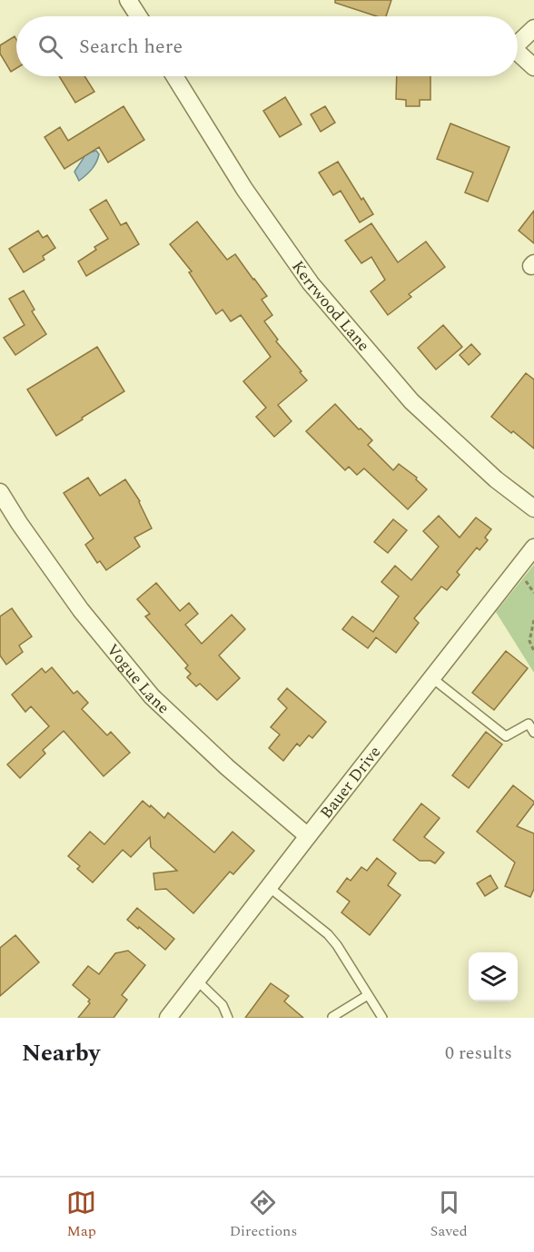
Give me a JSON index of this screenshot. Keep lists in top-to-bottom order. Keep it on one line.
{"streets":{"street":["Kerrwood Lane","Vogue Lane","Bauer Drive"]},"crossings":[["Vogue Lane","Bauer Drive"]],"page":{"search":"Search here","heading":["Nearby","0 results"],"nav":["Map","Directions","Saved"]}}
